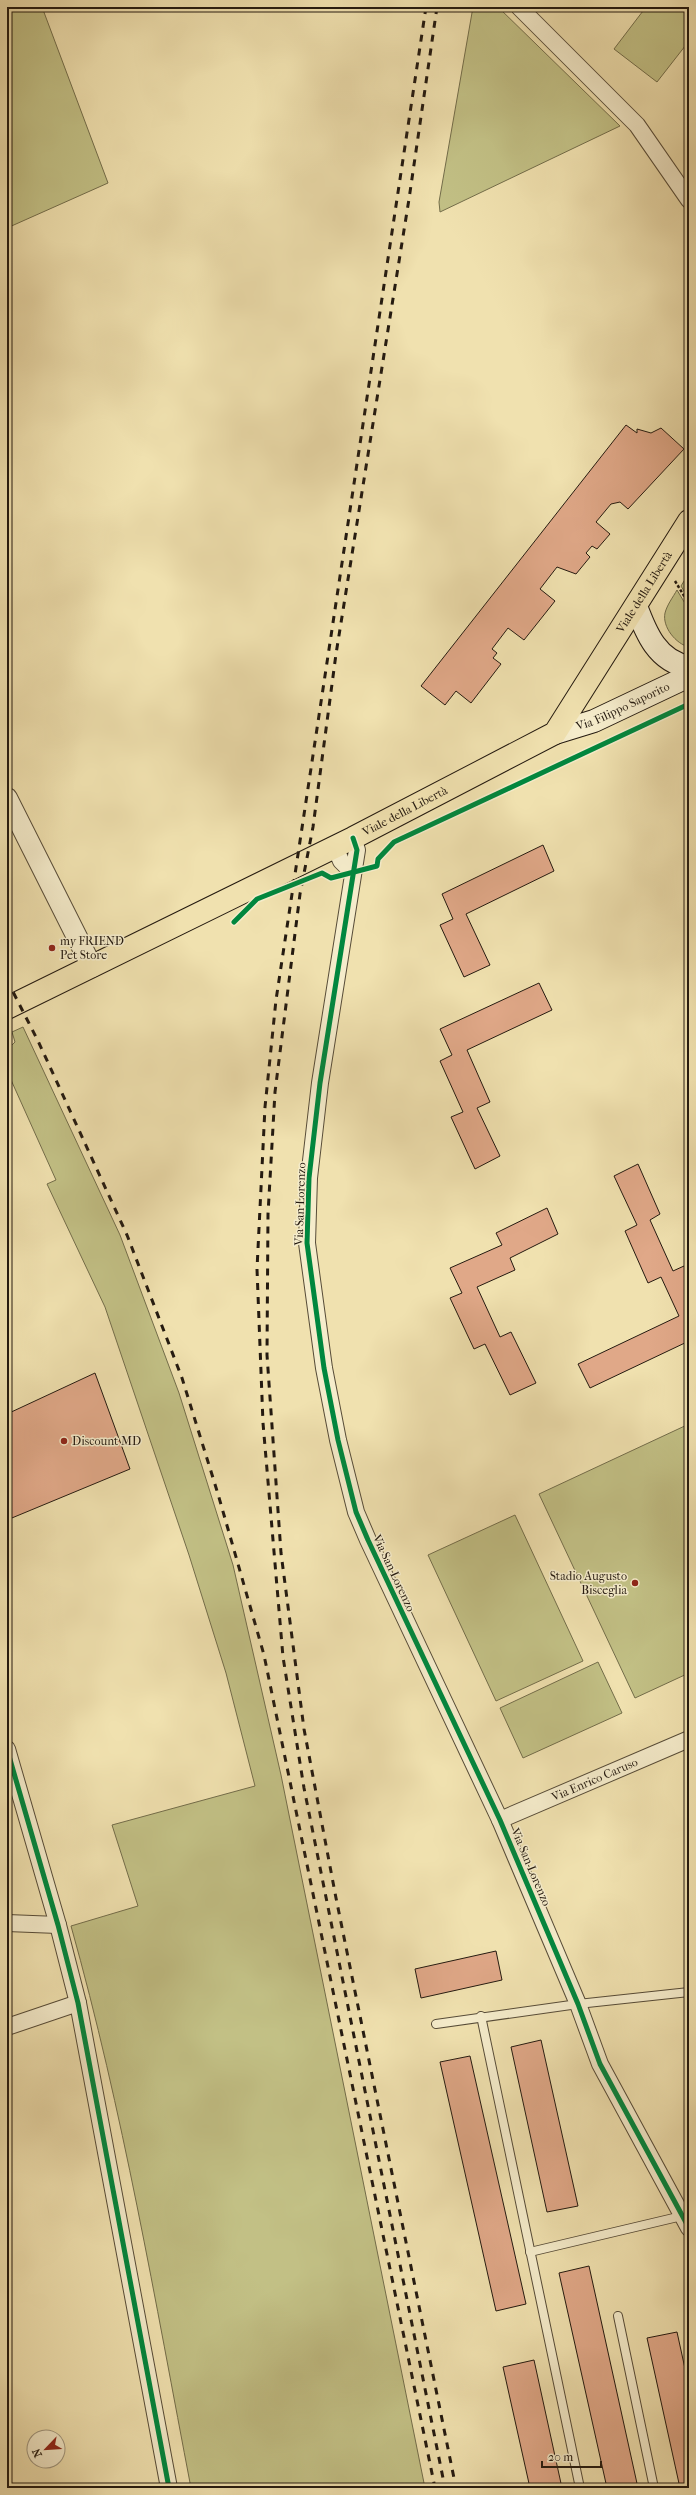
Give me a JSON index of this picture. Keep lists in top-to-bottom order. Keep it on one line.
{"streets":{"main road":["Viale della Libertà","Via Filippo Saporito"],"street":["Via San Lorenzo","Via Enrico Caruso"]},"crossings":[["Viale della Libertà","Via Filippo Saporito"],["Viale della Libertà","Via San Lorenzo"],["Via San Lorenzo","Via Enrico Caruso"]],"places":["my FRIEND Pet Store","Discount MD","Stadio Augusto Bisceglia"],"scale_bar":"20 m","north":"bottom left"}
